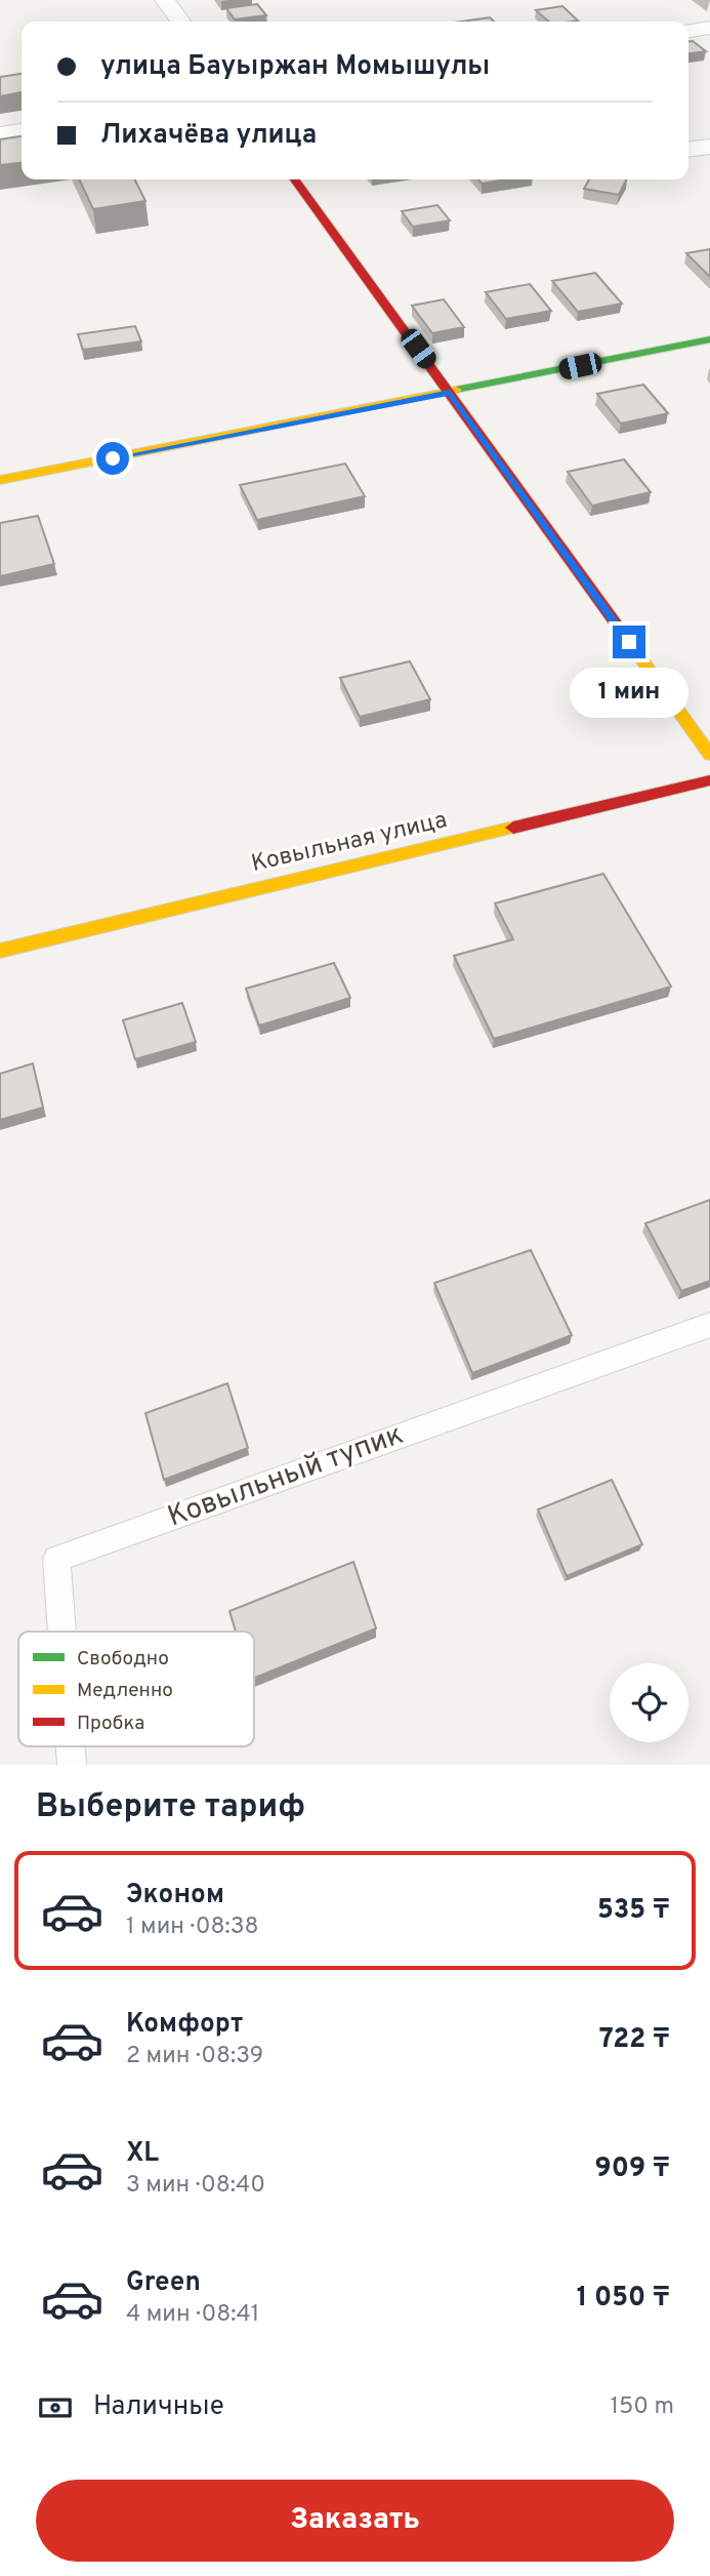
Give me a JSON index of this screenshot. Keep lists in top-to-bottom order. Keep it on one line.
{"streets":{"street":["Ковыльная улица"],"lane":["Ковыльный тупик"]},"legend":["Свободно","Медленно","Пробка"],"page":{"banner":["улица Бауыржан Момышулы","Лихачёва улица"],"bubble":"1 мин","heading":"Выберите тариф","list":[{"name":"Эконом","note":"1 мин · 08:38","value":"535 ₸"},{"name":"Комфорт","note":"2 мин · 08:39","value":"722 ₸"},{"name":"XL","note":"3 мин · 08:40","value":"909 ₸"},{"name":"Green","note":"4 мин · 08:41","value":"1 050 ₸"}],"pay":["Наличные","150 m"],"buttons":"Заказать"}}
